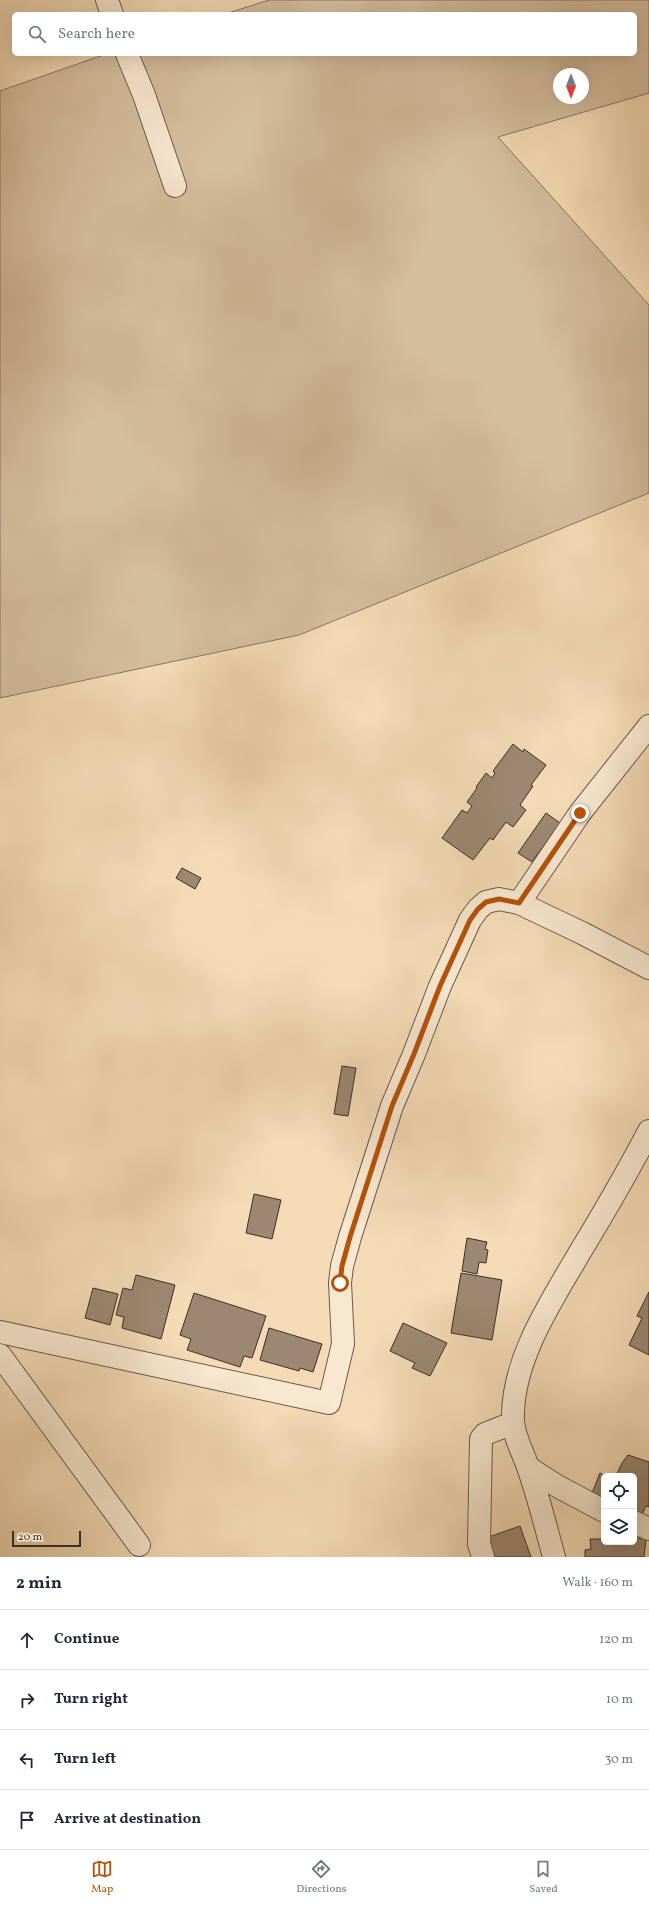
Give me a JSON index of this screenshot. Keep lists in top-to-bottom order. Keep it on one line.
{"scale_bar":"20 m","north":"bottom","page":{"search":"Search here","scale":"20 m","heading":["2 min","Walk · 160 m"],"list":[["Continue","120 m"],["Turn right","10 m"],["Turn left","30 m"],"Arrive at destination"],"nav":["Map","Directions","Saved"]}}
